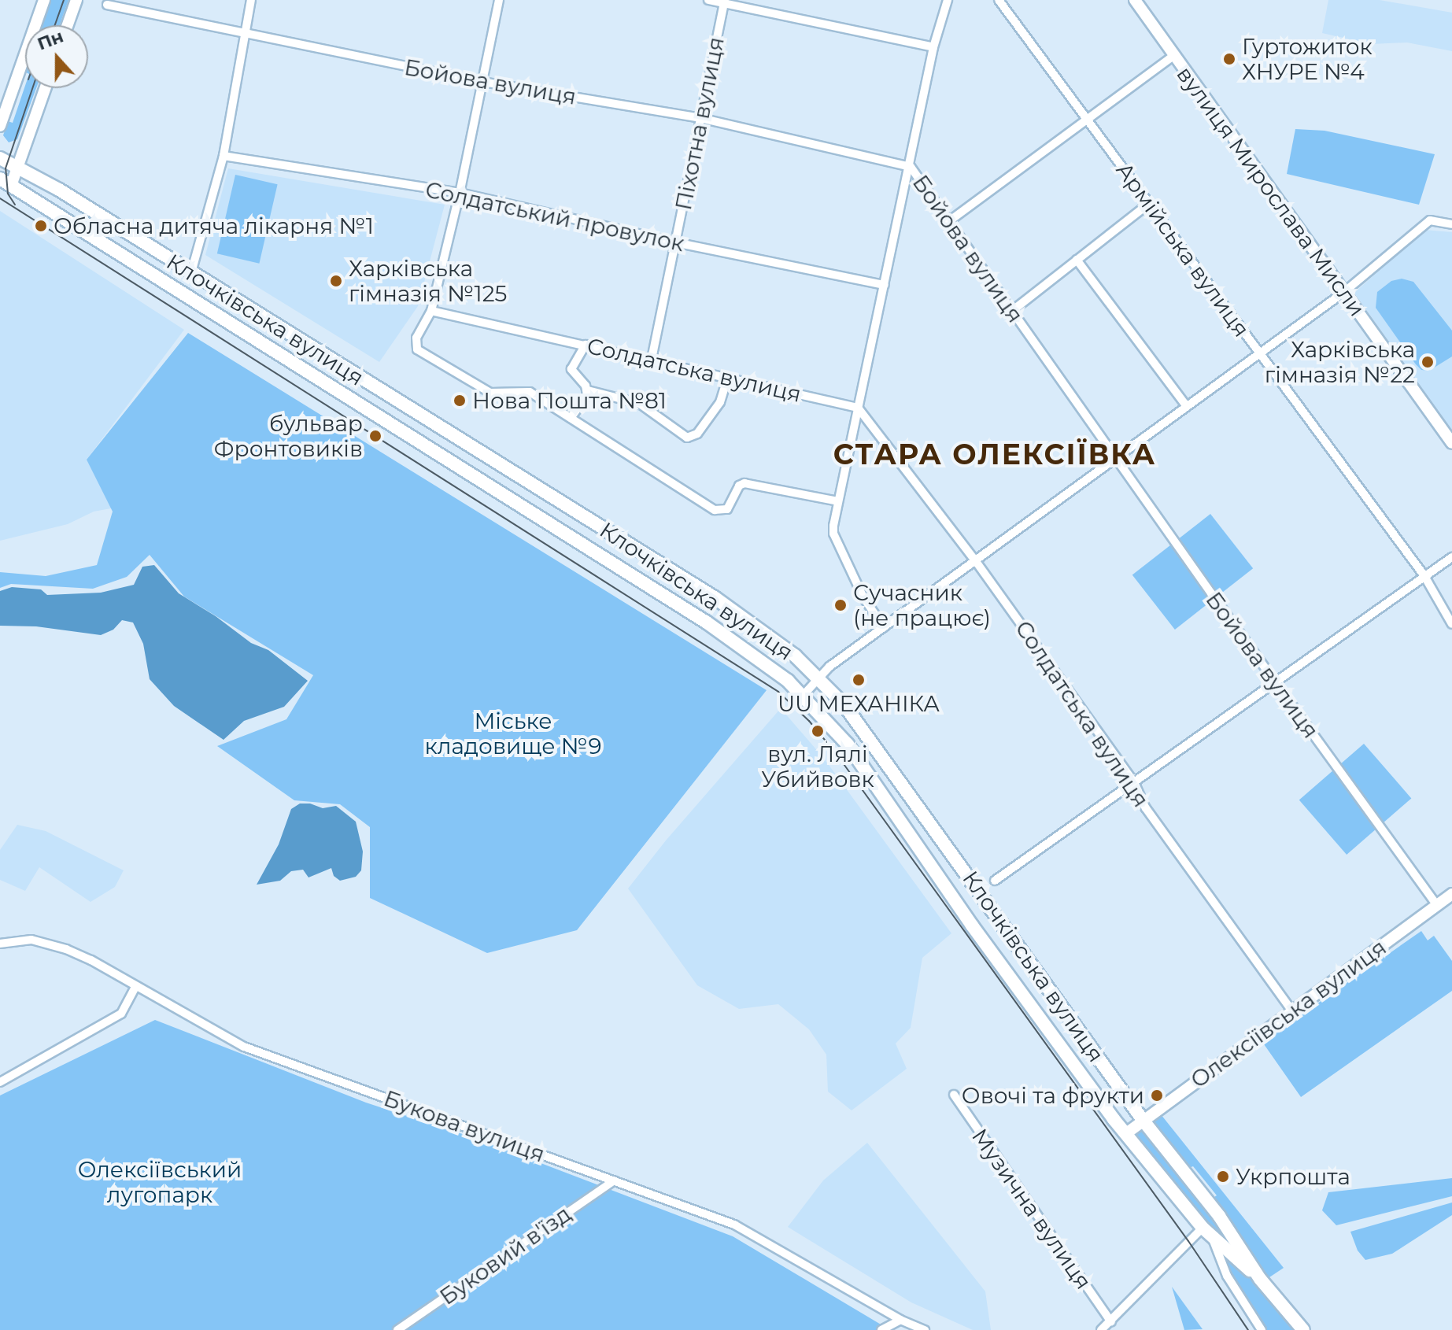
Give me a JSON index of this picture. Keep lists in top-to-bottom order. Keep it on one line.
{"streets":{"main road":["Клочківська вулиця"],"street":["Бойова вулиця","Піхотна вулиця","вулиця Мирослава Мисли","Солдатський провулок","Армійська вулиця","Солдатська вулиця","Олексіївська вулиця","Букова вулиця","Музична вулиця","Буковий в'їзд"]},"crossings":[["Бойова вулиця","Піхотна вулиця"],["Бойова вулиця","Олексіївська вулиця"],["Піхотна вулиця","Солдатський провулок"],["Піхотна вулиця","Солдатська вулиця"],["Клочківська вулиця","Олексіївська вулиця"],["Солдатська вулиця","Олексіївська вулиця"],["Букова вулиця","Буковий в'їзд"]],"districts":["СТАРА ОЛЕКСІЇВКА"],"parks":["Міське кладовище №9","Олексіївський лугопарк"],"places":["Гуртожиток ХНУРЕ №4","Обласна дитяча лікарня №1","Харківська гімназія №125","Харківська гімназія №22","Нова Пошта №81","бульвар Фронтовиків","Сучасник (не працює)","UU МЕХАНІКА","вул. Лялі Убийвовк","Овочі та фрукти","Укрпошта"],"north":"top"}
